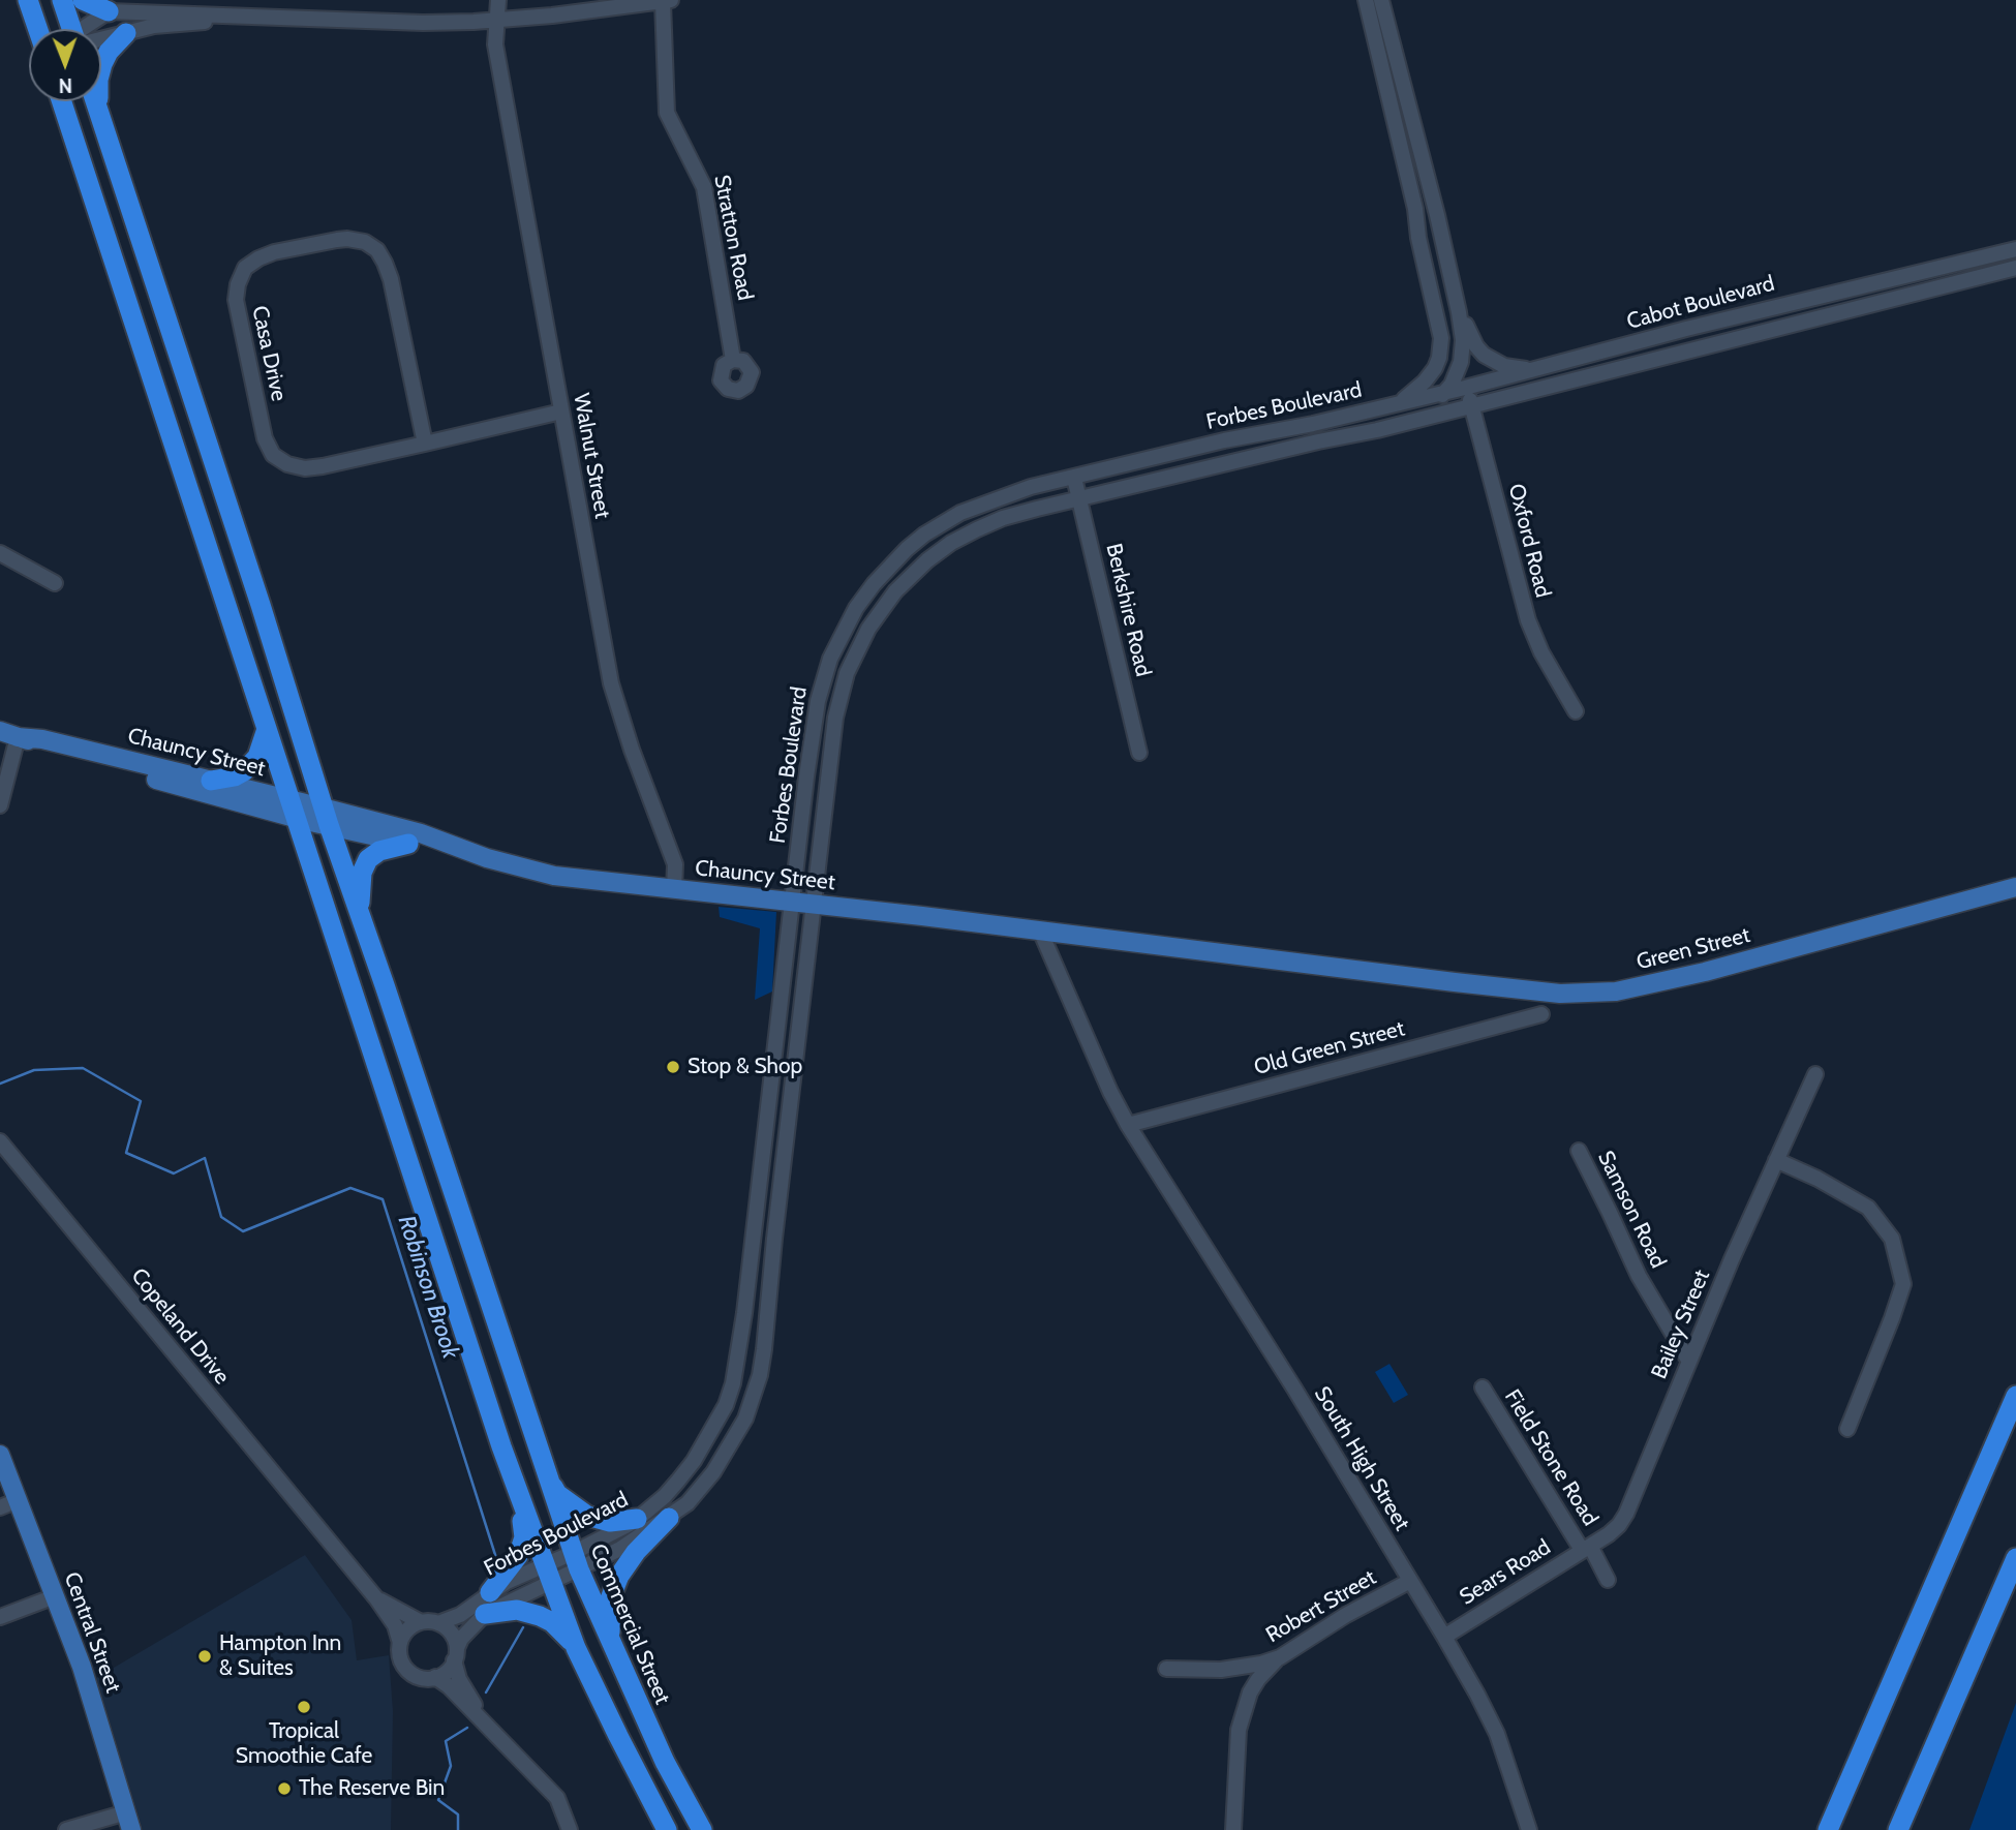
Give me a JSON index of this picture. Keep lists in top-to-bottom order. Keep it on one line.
{"streets":{"highway":["Commercial Street"],"main road":["Chauncy Street","Green Street","Central Street"],"street":["Stratton Road","Cabot Boulevard","Casa Drive","Forbes Boulevard","Walnut Street","Oxford Road","Berkshire Road","Old Green Street","Samson Road","Bailey Street","Copeland Drive","Field Stone Road","South High Street","Sears Road","Robert Street"]},"crossings":[["Cabot Boulevard","Forbes Boulevard"],["Cabot Boulevard","Oxford Road"],["Casa Drive","Walnut Street"],["Forbes Boulevard","Oxford Road"],["Forbes Boulevard","Berkshire Road"],["Forbes Boulevard","Chauncy Street"],["Forbes Boulevard","Commercial Street"],["Walnut Street","Chauncy Street"],["Chauncy Street","Green Street"],["Chauncy Street","Commercial Street"],["Old Green Street","South High Street"],["Samson Road","Bailey Street"],["Bailey Street","Field Stone Road"],["Bailey Street","Sears Road"],["Field Stone Road","Sears Road"],["South High Street","Sears Road"],["South High Street","Robert Street"]],"water":["Robinson Brook"],"places":["Stop & Shop","Hampton Inn & Suites","Tropical Smoothie Cafe","The Reserve Bin"],"north":"bottom"}
